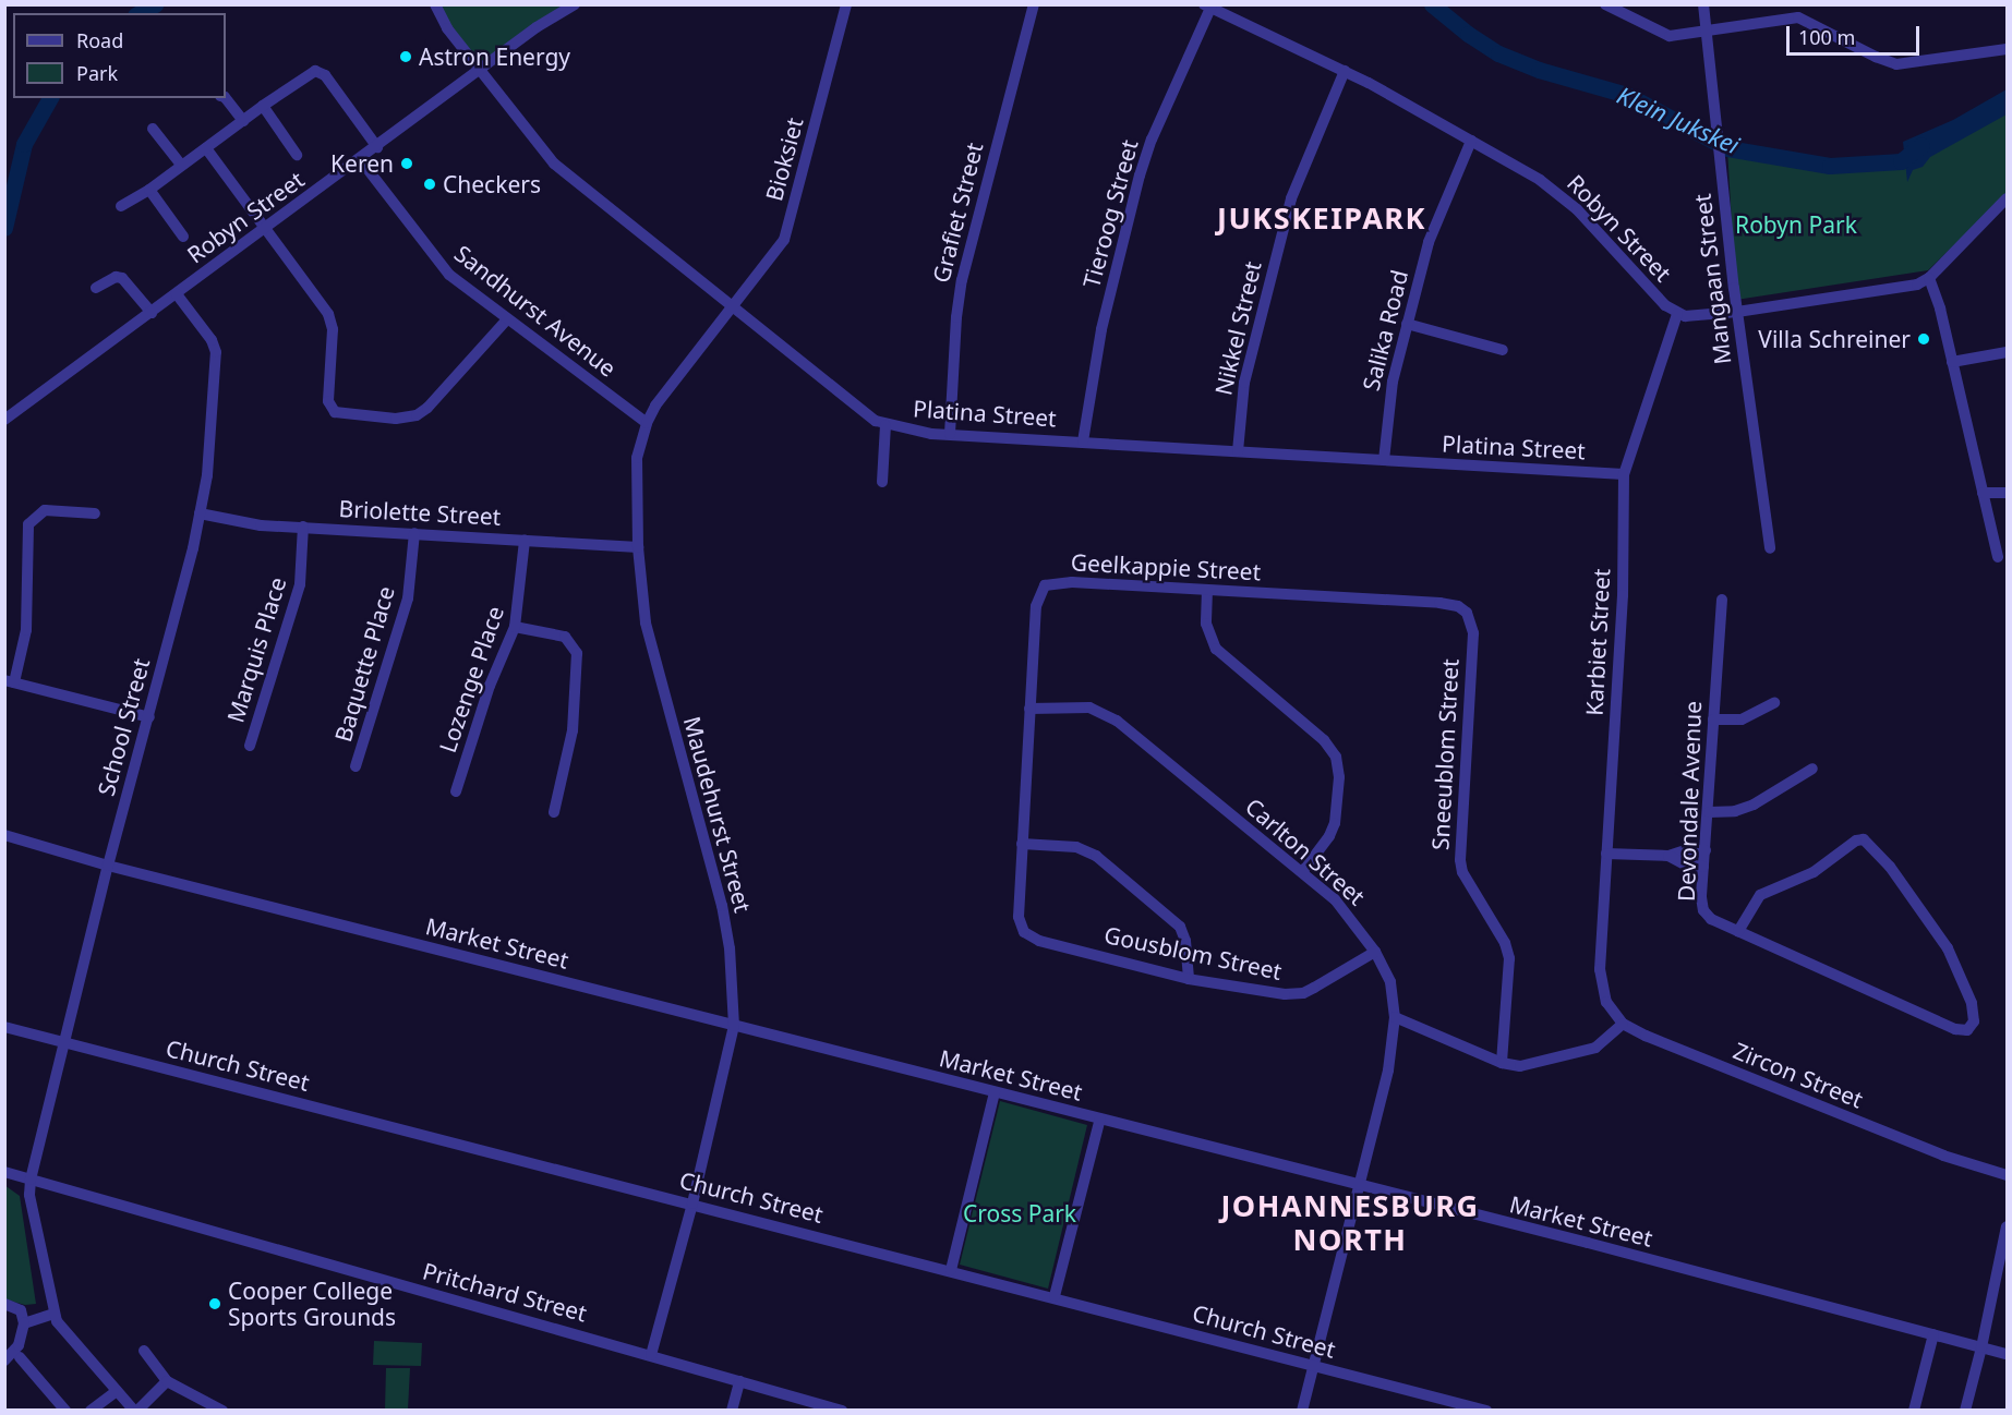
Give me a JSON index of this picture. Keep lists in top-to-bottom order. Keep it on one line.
{"streets":{"street":["Bioksiet","Grafiet Street","Tieroog Street","Robyn Street","Mangaan Street","Sandhurst Avenue","Nikkel Street","Salika Road","Platina Street","Briolette Street","Geelkappie Street","Karbiet Street","Marquis Place","Baquette Place","Lozenge Place","School Street","Sneeublom Street","Devondale Avenue","Maudehurst Street","Carlton Street","Market Street","Gousblom Street","Church Street","Zircon Street","Pritchard Street"]},"crossings":[["Bioksiet","Platina Street"],["Bioksiet","Maudehurst Street"],["Grafiet Street","Platina Street"],["Tieroog Street","Robyn Street"],["Tieroog Street","Platina Street"],["Robyn Street","Mangaan Street"],["Robyn Street","Sandhurst Avenue"],["Robyn Street","Nikkel Street"],["Robyn Street","Salika Road"],["Robyn Street","Platina Street"],["Robyn Street","Karbiet Street"],["Robyn Street","School Street"],["Sandhurst Avenue","Maudehurst Street"],["Nikkel Street","Platina Street"],["Salika Road","Platina Street"],["Platina Street","Karbiet Street"],["Platina Street","Maudehurst Street"],["Briolette Street","Marquis Place"],["Briolette Street","Baquette Place"],["Briolette Street","Lozenge Place"],["Briolette Street","School Street"],["Briolette Street","Maudehurst Street"],["Geelkappie Street","Sneeublom Street"],["Geelkappie Street","Carlton Street"],["Geelkappie Street","Gousblom Street"],["Karbiet Street","Zircon Street"],["School Street","Market Street"],["School Street","Church Street"],["School Street","Pritchard Street"],["Maudehurst Street","Market Street"],["Maudehurst Street","Church Street"],["Maudehurst Street","Pritchard Street"],["Carlton Street","Market Street"],["Carlton Street","Gousblom Street"],["Carlton Street","Church Street"]],"districts":["JUKSKEIPARK","JOHANNESBURG NORTH"],"water":["Klein Jukskei"],"parks":["Robyn Park","Cross Park"],"places":["Astron Energy","Keren","Checkers","Villa Schreiner","Cooper College Sports Grounds"],"legend":["Road","Park"],"scale_bar":"100 m"}
